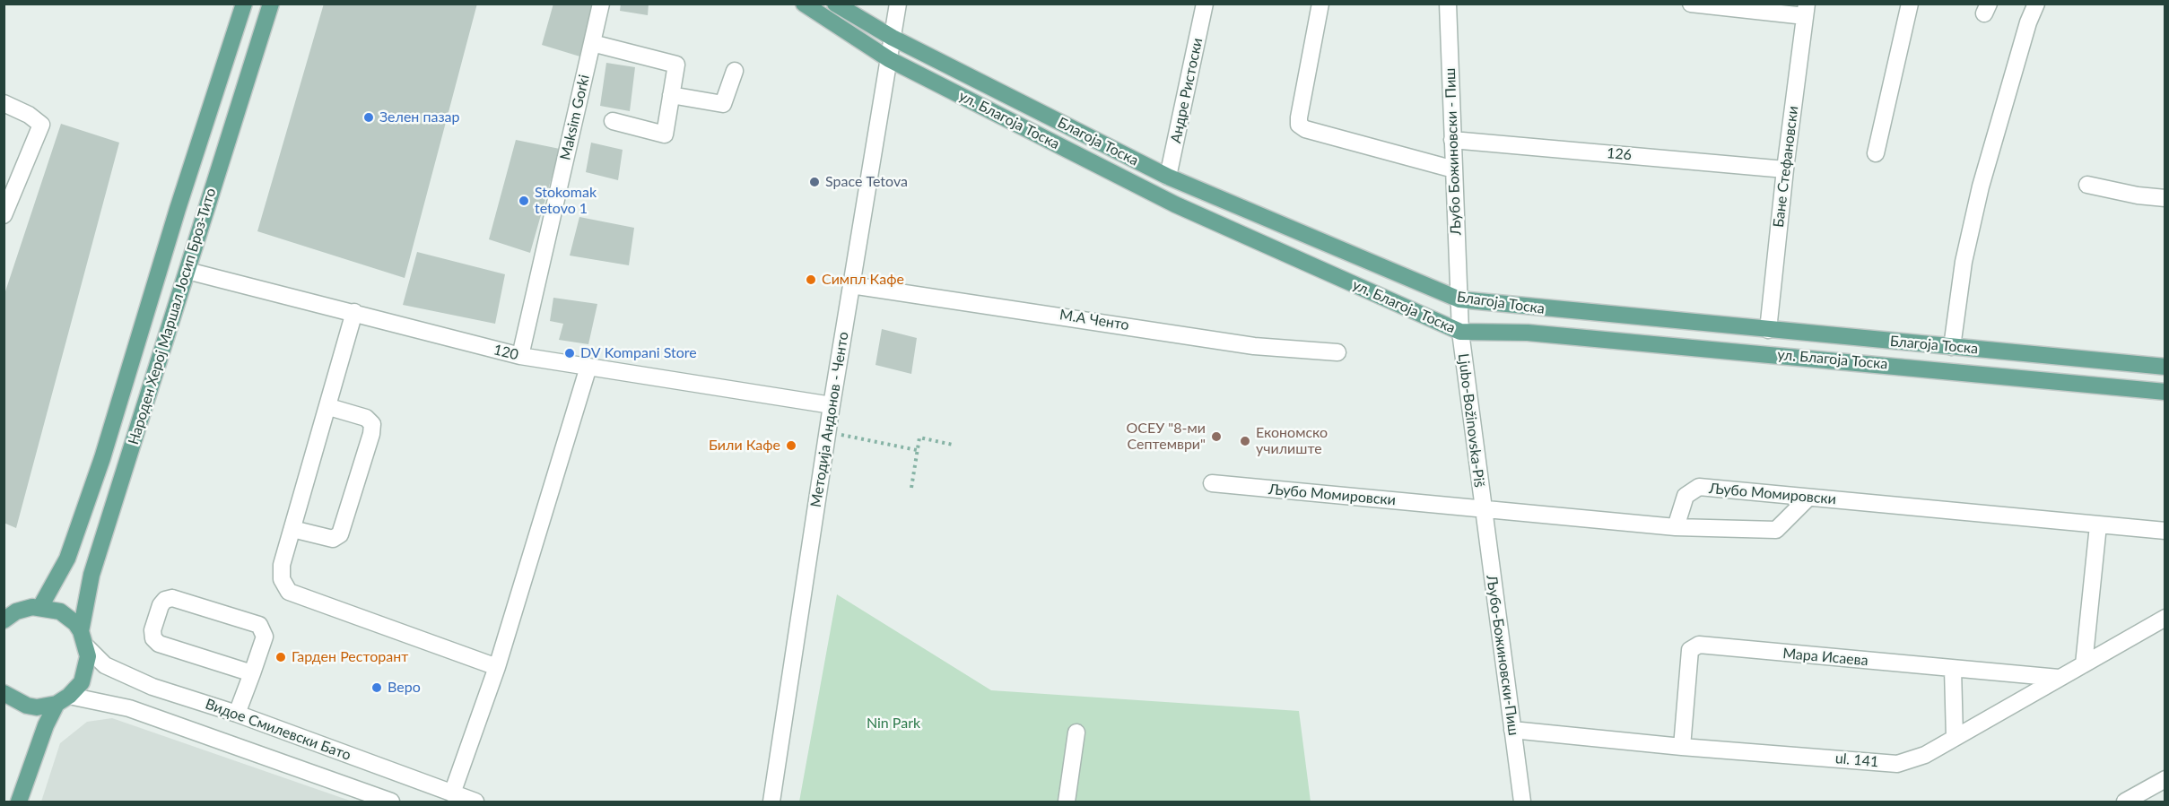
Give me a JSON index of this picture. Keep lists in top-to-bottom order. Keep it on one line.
{"streets":{"main road":["ул. Благоја Тоска","Благоја Тоска","Народен Херој Маршал Јосип Броз-Тито"],"street":["Андре Ристоски","Maksim Gorki","Љубо Божиновски - Пиш","126","Бане Стефановски","М.А Ченто","120","Методија Андонов - Ченто","Ljubo-Božinovska-Piš","Љубо Момировски","Љубо-Божиновски-Пиш","Мара Исаева","Видое Смилевски Бато","ul. 141"]},"crossings":[["Андре Ристоски","Благоја Тоска"],["Maksim Gorki","120"],["ул. Благоја Тоска","Љубо Божиновски - Пиш"],["ул. Благоја Тоска","Методија Андонов - Ченто"],["ул. Благоја Тоска","Ljubo-Božinovska-Piš"],["Благоја Тоска","Љубо Божиновски - Пиш"],["Благоја Тоска","Бане Стефановски"],["Благоја Тоска","Методија Андонов - Ченто"],["Љубо Божиновски - Пиш","126"],["Љубо Божиновски - Пиш","Ljubo-Božinovska-Piš"],["126","Бане Стефановски"],["Народен Херој Маршал Јосип Броз-Тито","120"],["М.А Ченто","Методија Андонов - Ченто"],["120","Методија Андонов - Ченто"],["Ljubo-Božinovska-Piš","Љубо Момировски"],["Ljubo-Božinovska-Piš","Љубо-Божиновски-Пиш"],["Љубо Момировски","Љубо-Божиновски-Пиш"],["Љубо-Божиновски-Пиш","ul. 141"],["Мара Исаева","ul. 141"]],"parks":["Nin Park"],"places":["Зелен пазар","Space Tetova","Stokomak tetovo 1","Симпл Кафе","DV Kompani Store","ОСЕУ \"8-ми Септември\"","Економско училиште","Били Кафе","Гарден Ресторант","Веро"]}
